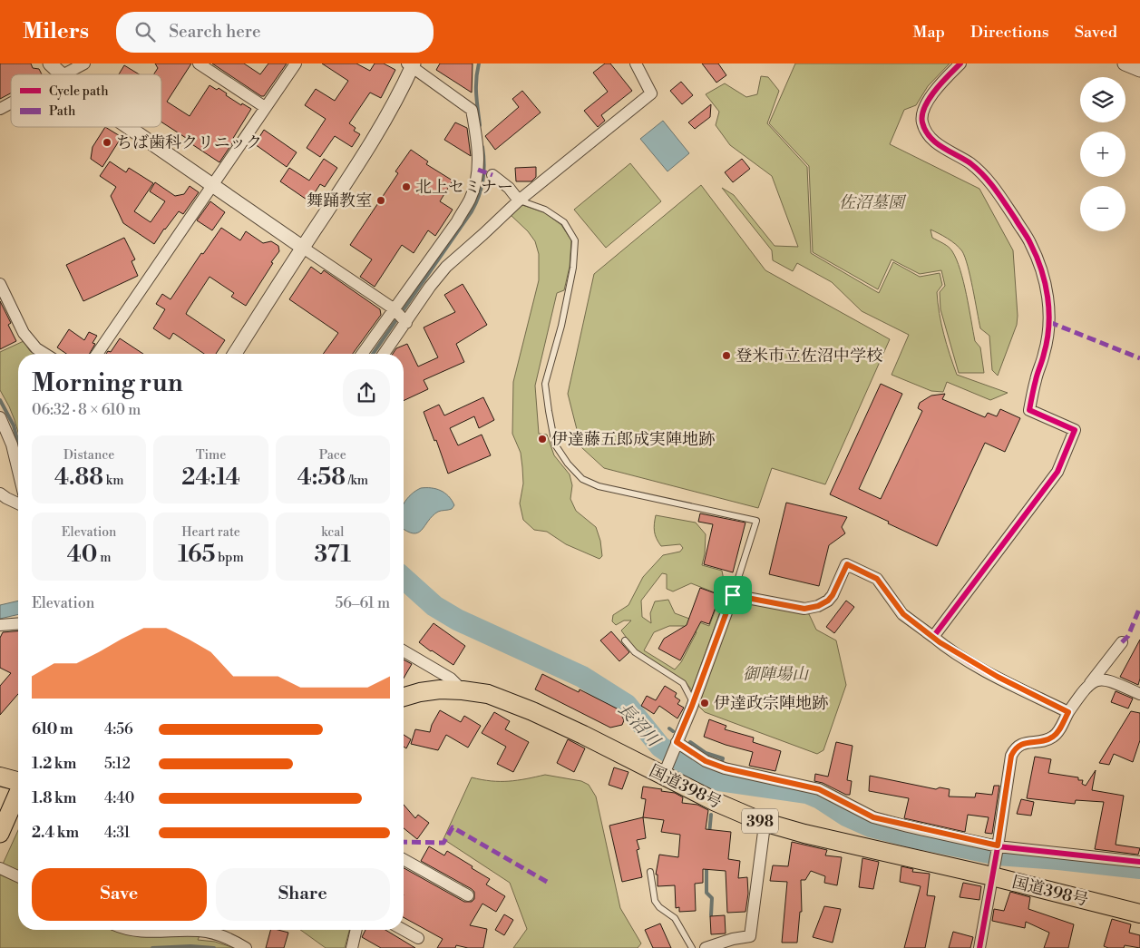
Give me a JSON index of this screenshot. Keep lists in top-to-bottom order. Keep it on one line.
{"streets":{"highway":["国道398号","398"]},"water":["長沼川"],"parks":["佐沼墓園","御陣場山"],"places":["ちば歯科クリニック","北上セミナー","舞踊教室","登米市立佐沼中学校","伊達藤五郎成実陣地跡","伊達政宗陣地跡"],"legend":["Cycle path","Path"],"page":{"header":"Milers","search":"Search here","nav":["Map","Directions","Saved"],"map_buttons":["+","−"],"heading":["Morning run","06:32 · 8 × 610 m"],"stats":[["Distance","4.88 km"],["Time","24:14"],["Pace","4:58 /km"],["Elevation","40 m"],["Heart rate","165 bpm"],["kcal","371"]],"chart":["Elevation","56–61 m"],"list":[{"name":"610 m","note":"4:56"},{"name":"1.2 km","note":"5:12"},{"name":"1.8 km","note":"4:40"},{"name":"2.4 km","note":"4:31"}],"buttons":["Save","Share"]}}
